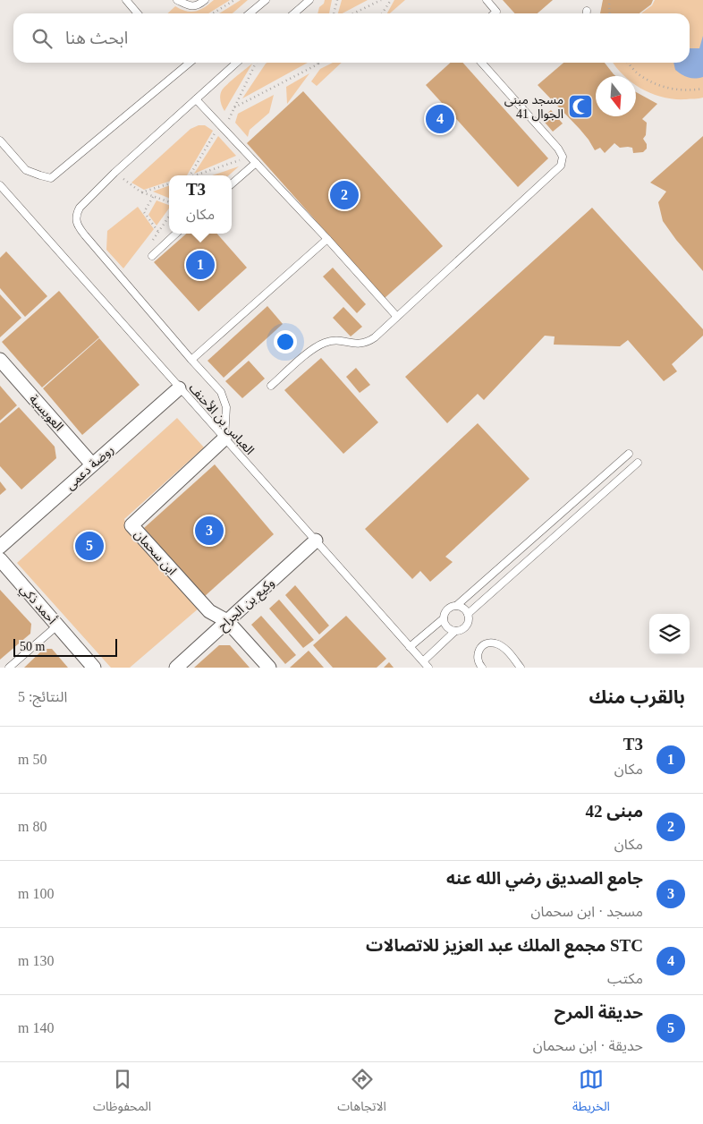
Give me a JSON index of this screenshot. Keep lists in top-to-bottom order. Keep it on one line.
{"streets":{"street":["العويسية","روضة دعمى","ابن سحمان","أحمد ذكي","وكيع بن الجراح"],"lane":["العباس بن الأحنف"]},"crossings":[["العويسية","روضة دعمى"],["العباس بن الأحنف","روضة دعمى"],["العباس بن الأحنف","ابن سحمان"],["العباس بن الأحنف","وكيع بن الجراح"],["ابن سحمان","وكيع بن الجراح"]],"places":{"mosque":["مسجد مبنى الجوال 41"]},"scale_bar":"50 m","north":"bottom","page":{"search":"ابحث هنا","pins":["4","2","1","3","5"],"popup":["T3","مكان"],"scale":"50 m","heading":["بالقرب منك","النتائج: 5"],"list":[{"mark":"1","name":"T3","note":"مكان","value":"50 m"},{"mark":"2","name":"مبنى 42","note":"مكان","value":"80 m"},{"mark":"3","name":"جامع الصديق رضي الله عنه","note":"مسجد · ابن سحمان","value":"100 m"},{"mark":"4","name":"STC مجمع الملك عبد العزيز للاتصالات","note":"مكتب","value":"130 m"},{"mark":"5","name":"حديقة المرح","note":"حديقة · ابن سحمان","value":"140 m"}],"nav":["الخريطة","الاتجاهات","المحفوظات"]}}
